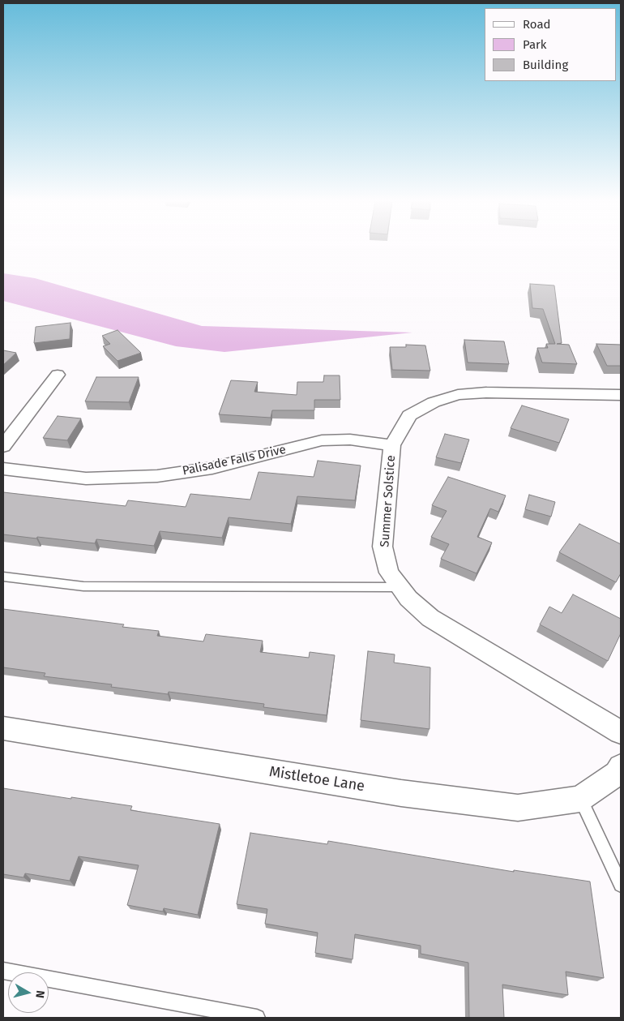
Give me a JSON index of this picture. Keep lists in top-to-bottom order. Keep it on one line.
{"streets":{"street":["Palisade Falls Drive","Summer Solstice","Mistletoe Lane"]},"crossings":[["Palisade Falls Drive","Summer Solstice"]],"legend":["Road","Park","Building"],"north":"right"}
